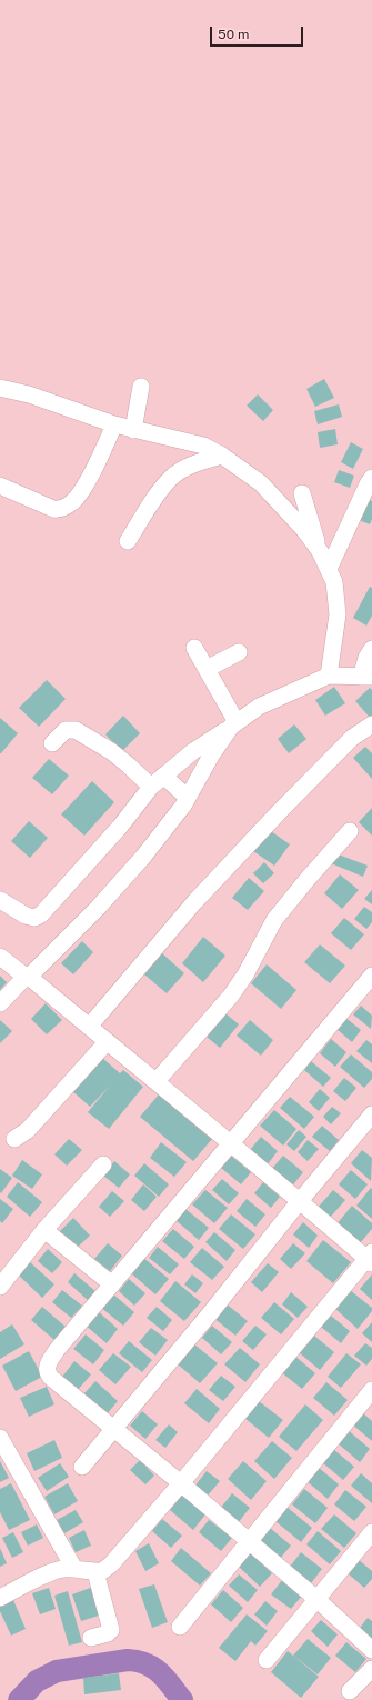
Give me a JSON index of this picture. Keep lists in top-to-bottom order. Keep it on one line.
{"scale_bar":"50 m"}
